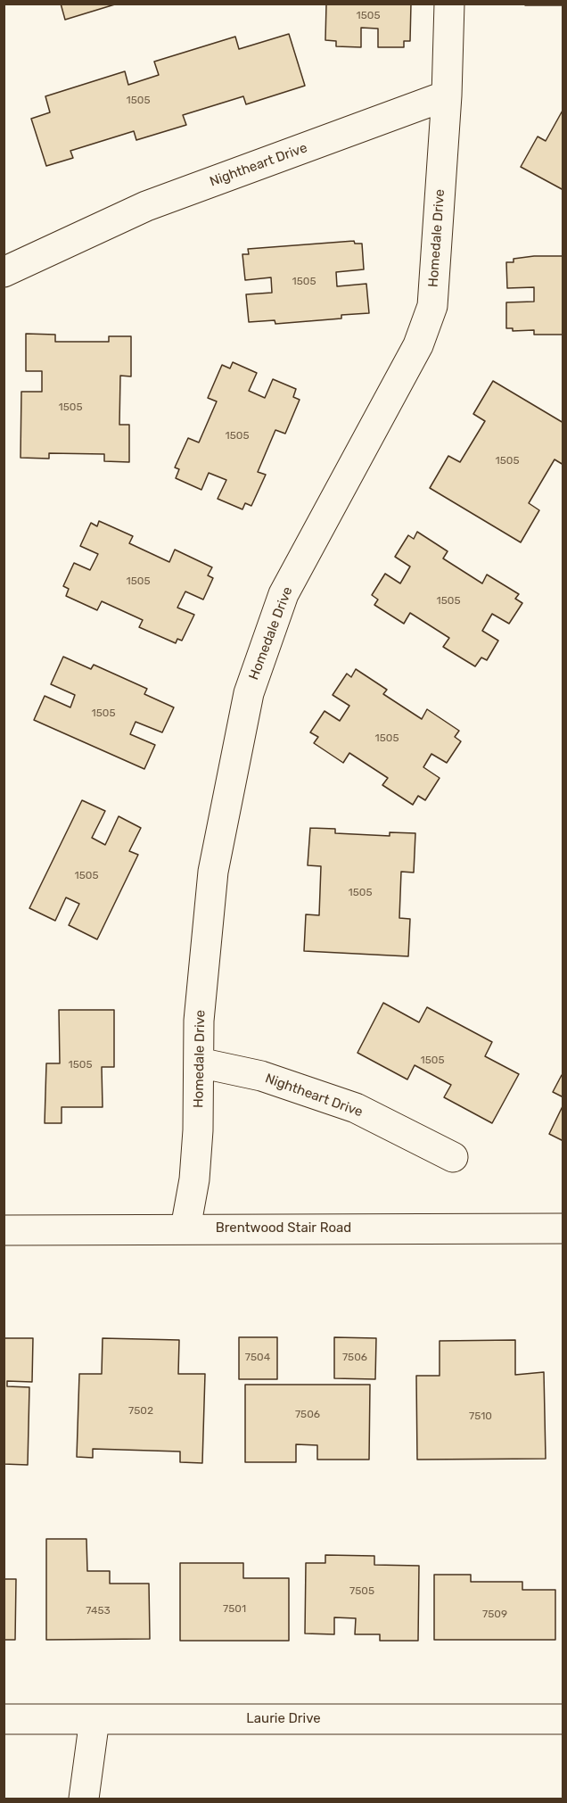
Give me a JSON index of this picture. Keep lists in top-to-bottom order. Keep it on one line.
{"streets":{"street":["Nightheart Drive","Homedale Drive","Brentwood Stair Road","Laurie Drive"]},"crossings":[["Nightheart Drive","Homedale Drive"],["Homedale Drive","Brentwood Stair Road"]],"house_numbers":["1505","1505","1505","1505","1505","1505","1505","1505","1505","1505","1505","1505","1505","1505","7504","7506","7502","7506","7510","7505","7501","7453","7509"]}
